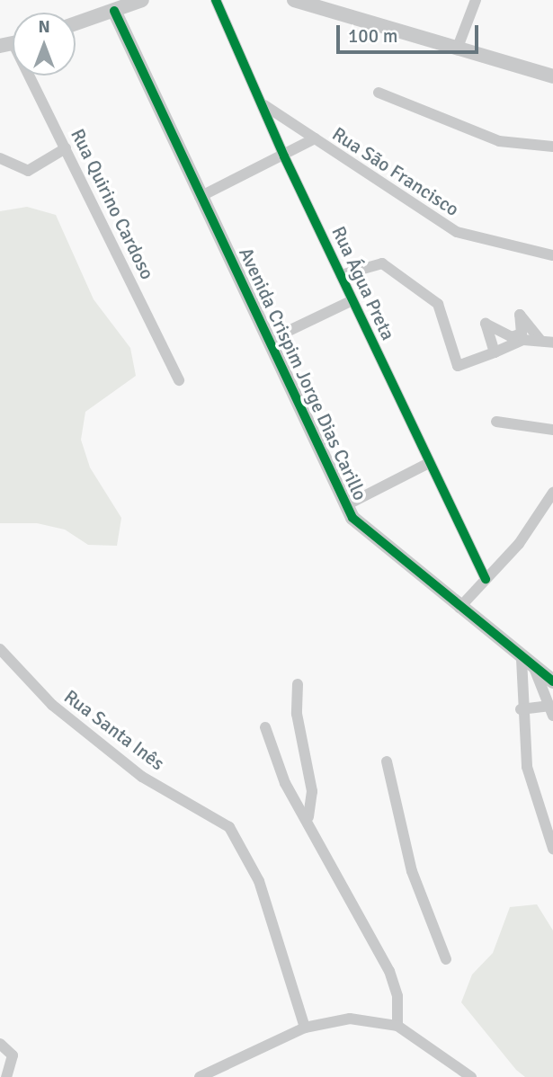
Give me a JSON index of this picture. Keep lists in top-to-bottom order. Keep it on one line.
{"streets":{"street":["Rua São Francisco","Rua Quirino Cardoso","Rua Água Preta","Avenida Crispim Jorge Dias Carillo","Rua Santa Inês"]},"crossings":[["Rua São Francisco","Rua Água Preta"]],"scale_bar":"100 m","north":"top"}
